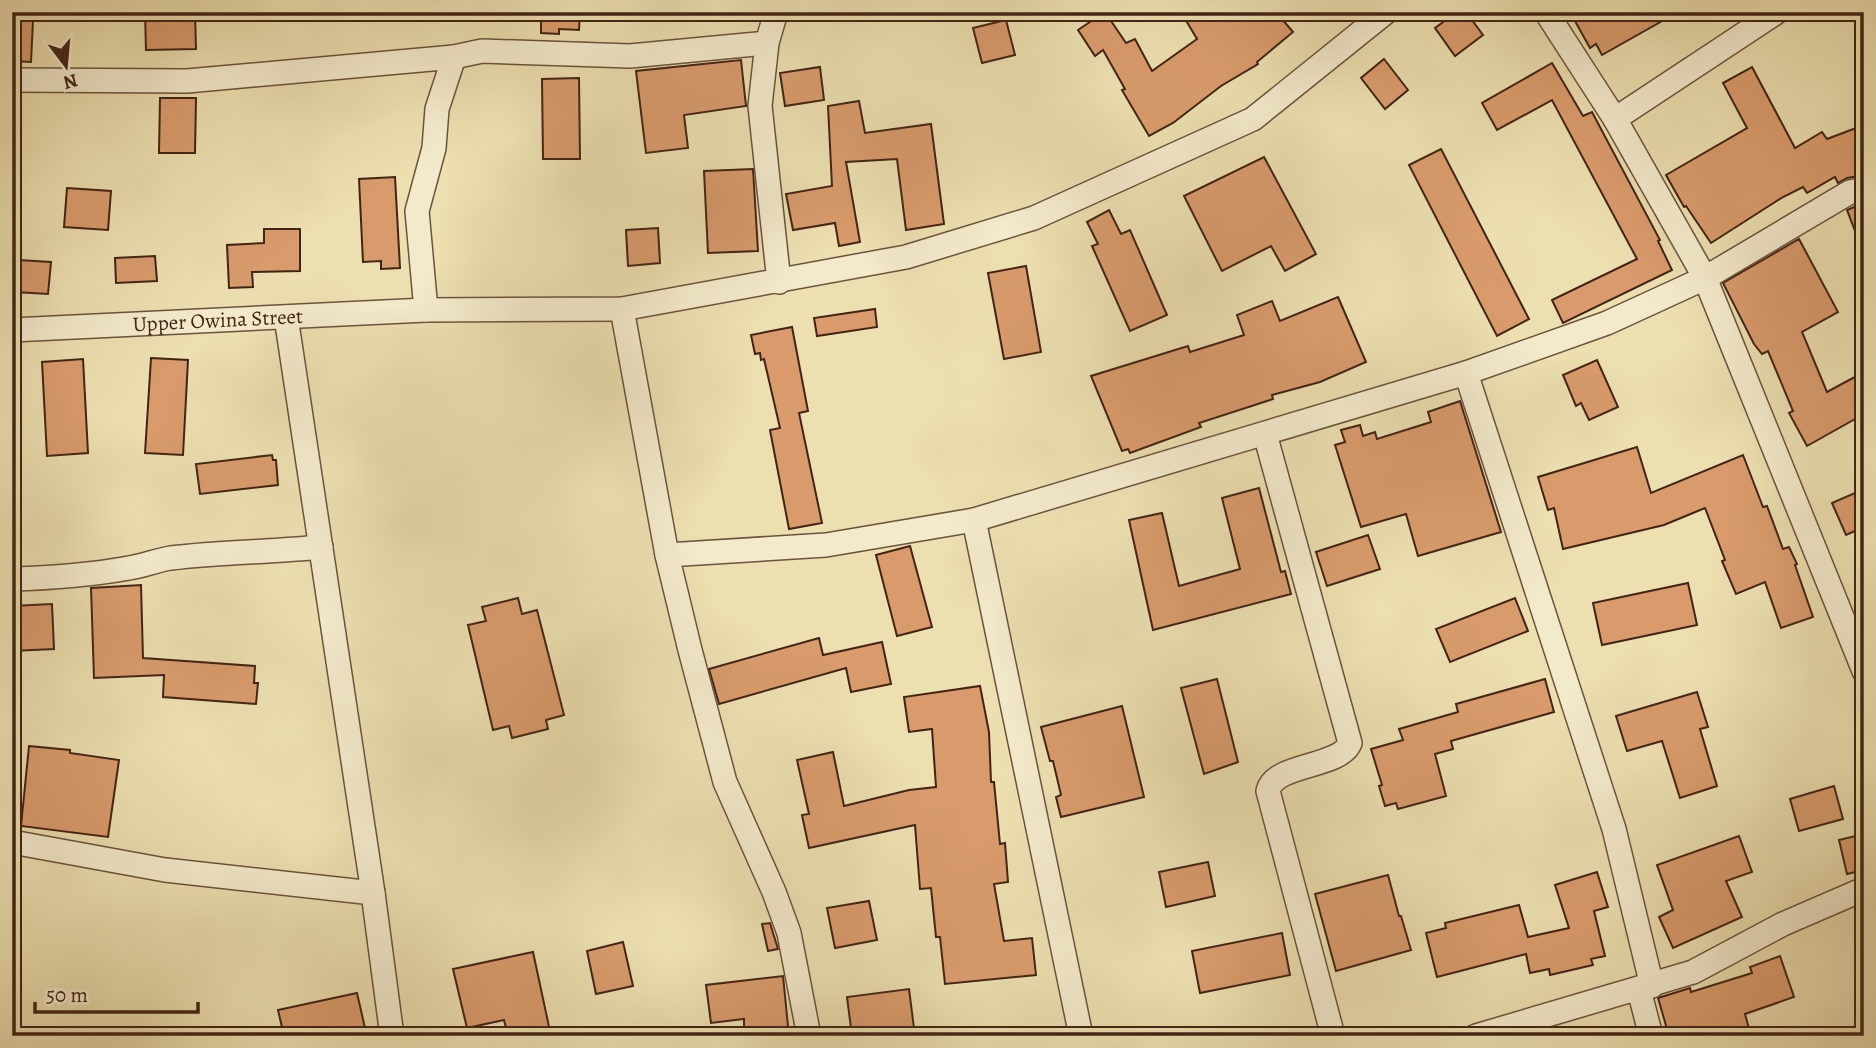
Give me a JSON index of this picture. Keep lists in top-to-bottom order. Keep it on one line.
{"streets":{"street":["Upper Owina Street"]},"scale_bar":"50 m","north":"bottom"}
